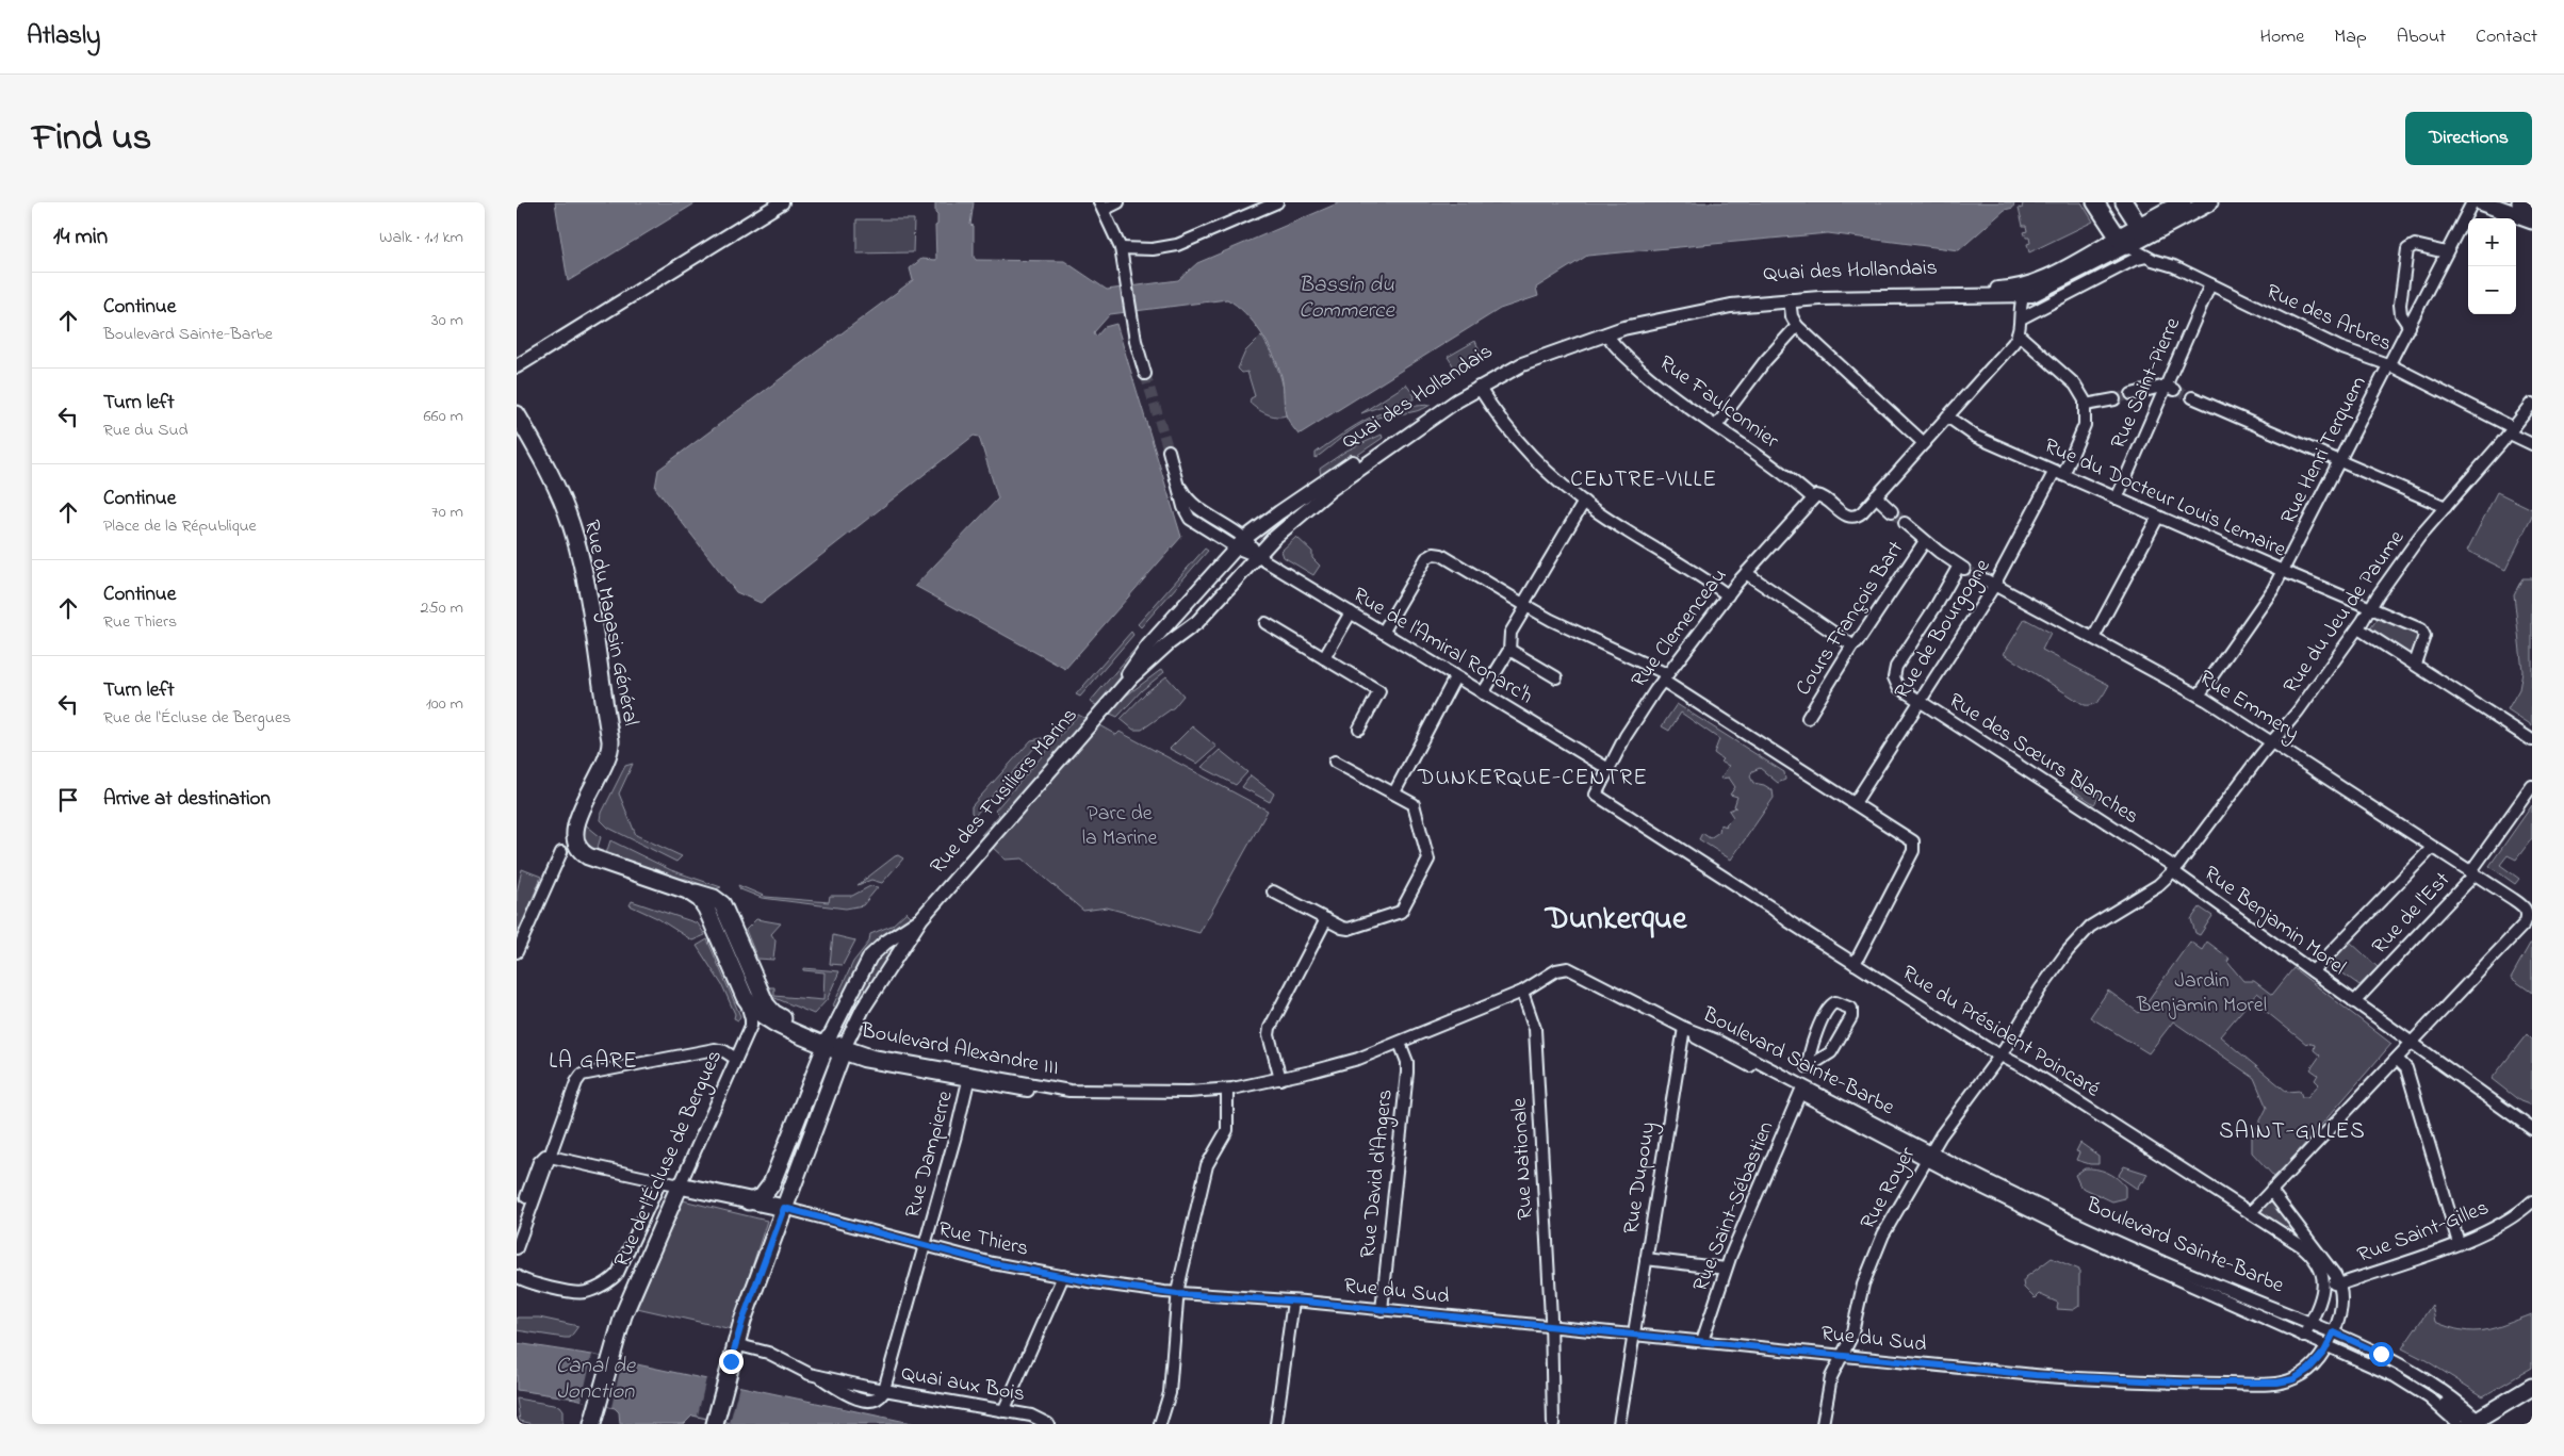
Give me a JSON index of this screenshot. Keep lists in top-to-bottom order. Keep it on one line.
{"streets":{"main road":["Rue du Magasin Général","Rue de l'Écluse de Bergues"],"street":["Quai des Hollandais","Rue des Arbres","Rue Saint-Pierre","Rue Faulconnier","Rue Henri Terquem","Rue du Docteur Louis Lemaire","Rue du Jeu de Paume","Cours François Bart","Rue Clemenceau","Rue de Bourgogne","Rue de l'Amiral Ronarc'h","Rue Emmery","Rue des Sœurs Blanches","Rue des Fusiliers Marins","Rue de l'Est","Rue Benjamin Morel","Rue du Président Poincaré","Boulevard Alexandre III","Boulevard Sainte-Barbe","Rue Dampierre","Rue Nationale","Rue David d'Angers","Rue Dupouy","Rue Royer","Rue Saint-Sébastien","Rue Saint-Gilles","Rue Thiers","Rue du Sud","Quai aux Bois"]},"crossings":[["Quai des Hollandais","Rue des Arbres"],["Quai des Hollandais","Rue Faulconnier"],["Quai des Hollandais","Rue de l'Amiral Ronarc'h"],["Quai des Hollandais","Rue des Fusiliers Marins"],["Rue des Arbres","Rue Saint-Pierre"],["Rue des Arbres","Rue Henri Terquem"],["Rue des Arbres","Rue du Jeu de Paume"],["Rue Saint-Pierre","Rue du Docteur Louis Lemaire"],["Rue Faulconnier","Cours François Bart"],["Rue Faulconnier","Rue Clemenceau"],["Rue Henri Terquem","Rue du Docteur Louis Lemaire"],["Rue Henri Terquem","Rue Emmery"],["Rue du Docteur Louis Lemaire","Rue du Jeu de Paume"],["Rue du Docteur Louis Lemaire","Rue de Bourgogne"],["Rue du Jeu de Paume","Rue Emmery"],["Rue du Jeu de Paume","Rue des Sœurs Blanches"],["Rue du Jeu de Paume","Rue Benjamin Morel"],["Rue du Jeu de Paume","Rue Royer"],["Cours François Bart","Rue des Sœurs Blanches"],["Rue Clemenceau","Rue de l'Amiral Ronarc'h"],["Rue Clemenceau","Rue du Président Poincaré"],["Rue de Bourgogne","Rue Emmery"],["Rue de Bourgogne","Rue des Sœurs Blanches"],["Rue de l'Amiral Ronarc'h","Rue des Fusiliers Marins"],["Rue Emmery","Rue de l'Est"],["Rue Emmery","Rue Benjamin Morel"],["Rue des Sœurs Blanches","Rue Benjamin Morel"],["Rue des Sœurs Blanches","Rue Royer"],["Rue des Fusiliers Marins","Boulevard Alexandre III"],["Rue de l'Est","Rue Benjamin Morel"],["Rue Benjamin Morel","Rue Royer"],["Rue du Président Poincaré","Rue Royer"],["Rue du Président Poincaré","Rue Saint-Gilles"],["Boulevard Alexandre III","Boulevard Sainte-Barbe"],["Boulevard Alexandre III","Rue Dampierre"],["Boulevard Alexandre III","Rue Nationale"],["Boulevard Alexandre III","Rue David d'Angers"],["Boulevard Sainte-Barbe","Rue Nationale"],["Boulevard Sainte-Barbe","Rue Dupouy"],["Boulevard Sainte-Barbe","Rue Royer"],["Boulevard Sainte-Barbe","Rue Saint-Sébastien"],["Boulevard Sainte-Barbe","Rue du Sud"],["Rue Dampierre","Rue Thiers"],["Rue Dampierre","Quai aux Bois"],["Rue Nationale","Rue du Sud"],["Rue David d'Angers","Rue du Sud"],["Rue Dupouy","Rue du Sud"],["Rue Royer","Rue du Sud"],["Rue Saint-Sébastien","Rue du Sud"],["Rue Saint-Gilles","Rue du Sud"],["Rue Thiers","Rue du Sud"]],"districts":["CENTRE-VILLE","DUNKERQUE-CENTRE","Dunkerque","LA GARE","SAINT-GILLES"],"water":["Bassin du Commerce","Canal de Jonction"],"parks":["Parc de la Marine","Jardin Benjamin Morel"],"page":{"header":"Atlasly","nav":["Home","Map","About","Contact"],"title":"Find us","buttons":"Directions","heading":["14 min","Walk · 1.1 km"],"map_buttons":["+","−"],"list":[["Continue","Boulevard Sainte-Barbe","30 m"],["Turn left","Rue du Sud","660 m"],["Continue","Place de la République","70 m"],["Continue","Rue Thiers","250 m"],["Turn left","Rue de l'Écluse de Bergues","100 m"],"Arrive at destination"]}}
